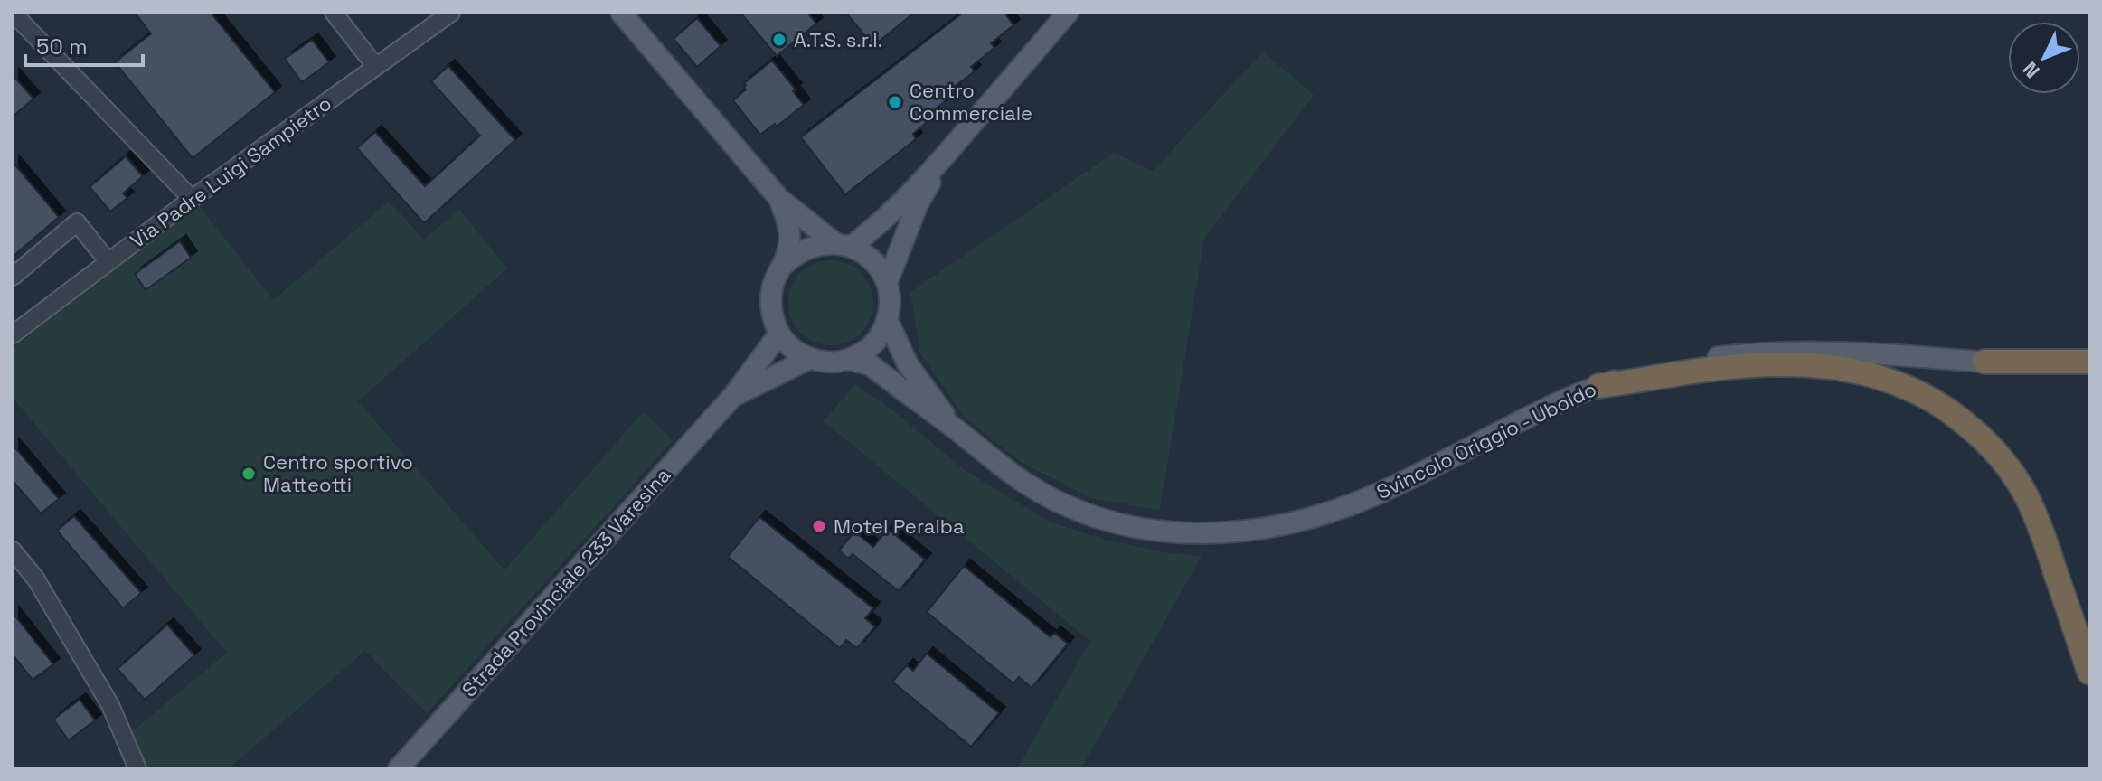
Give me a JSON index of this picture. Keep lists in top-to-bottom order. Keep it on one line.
{"streets":{"main road":["Svincolo Origgio - Uboldo","Strada Provinciale 233 Varesina"],"street":["Via Padre Luigi Sampietro"]},"crossings":[["Svincolo Origgio - Uboldo","Strada Provinciale 233 Varesina"]],"places":["A.T.S. s.r.l.","Centro Commerciale","Centro sportivo Matteotti","Motel Peralba"],"scale_bar":"50 m","north":"bottom left"}
